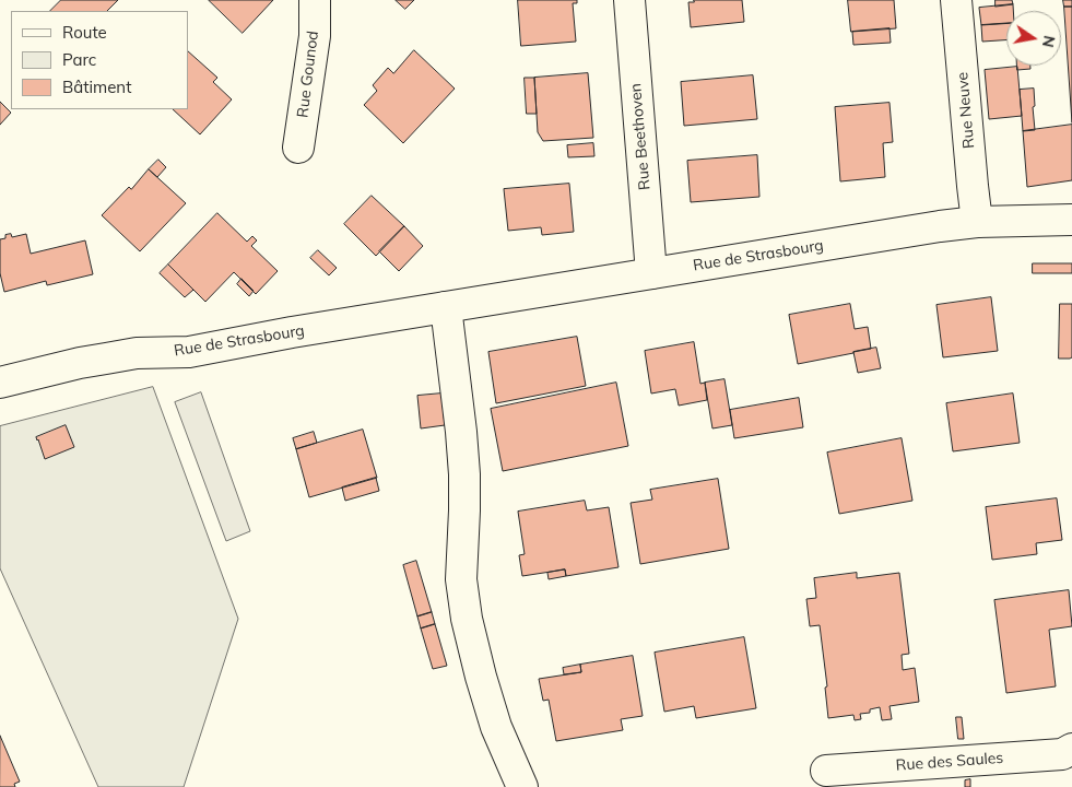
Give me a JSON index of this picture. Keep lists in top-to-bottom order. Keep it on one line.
{"streets":{"street":["Rue Gounod","Rue Neuve","Rue Beethoven","Rue de Strasbourg","Rue des Saules"]},"crossings":[["Rue Neuve","Rue de Strasbourg"],["Rue Beethoven","Rue de Strasbourg"]],"legend":["Route","Parc","Bâtiment"],"north":"right"}
